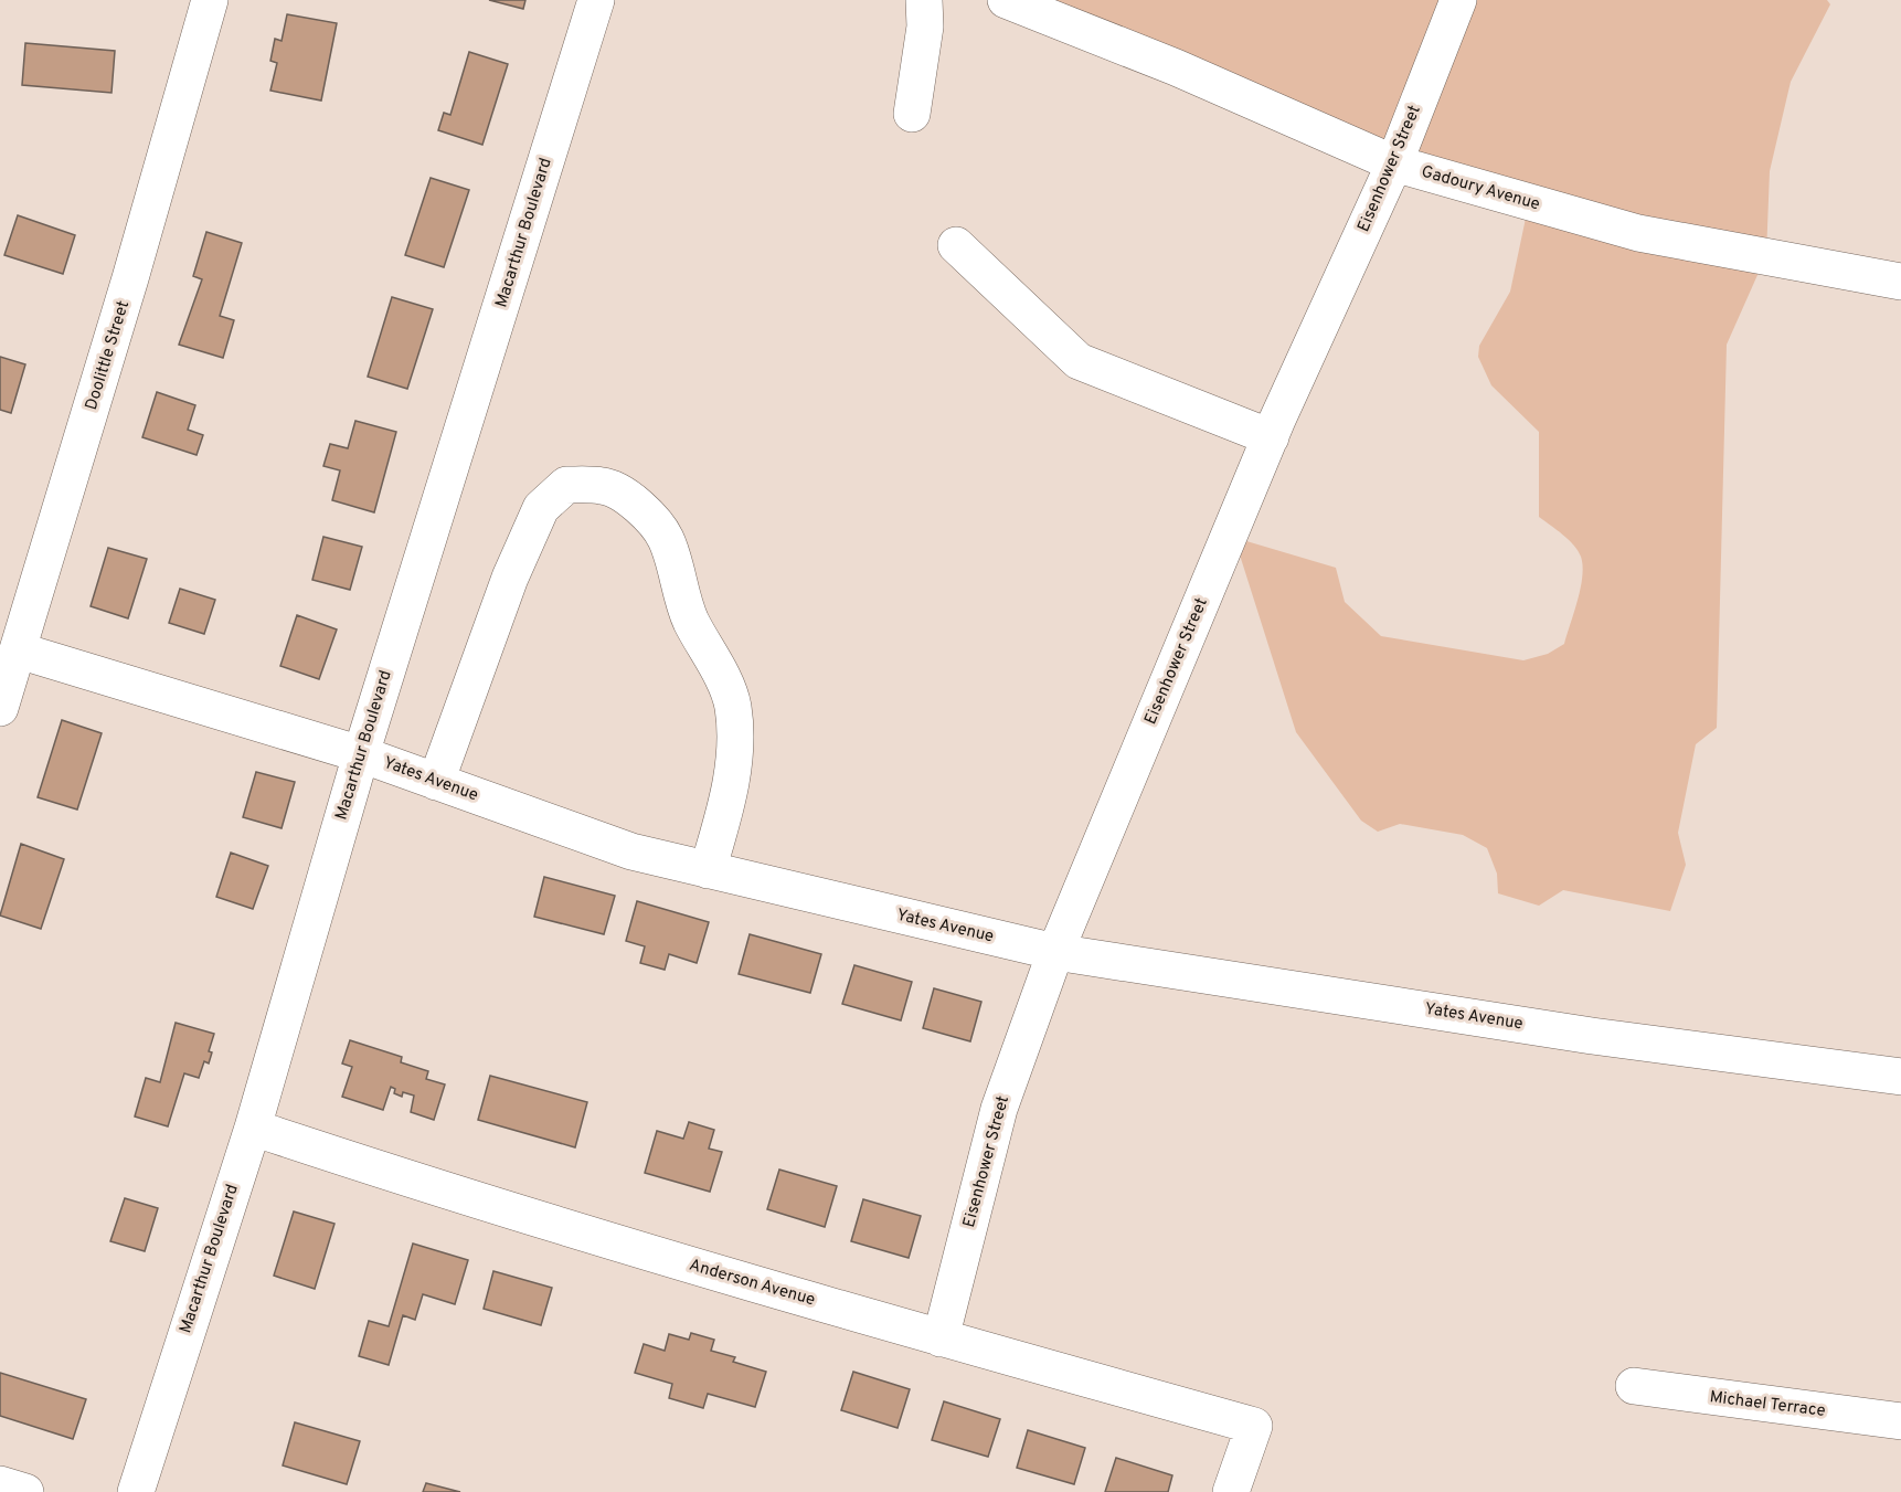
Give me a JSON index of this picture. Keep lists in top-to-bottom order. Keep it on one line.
{"streets":{"street":["Eisenhower Street","Gadoury Avenue","Macarthur Boulevard","Doolittle Street","Yates Avenue","Anderson Avenue","Michael Terrace"]},"crossings":[["Eisenhower Street","Gadoury Avenue"],["Eisenhower Street","Yates Avenue"],["Eisenhower Street","Anderson Avenue"],["Macarthur Boulevard","Yates Avenue"],["Macarthur Boulevard","Anderson Avenue"],["Doolittle Street","Yates Avenue"]]}
